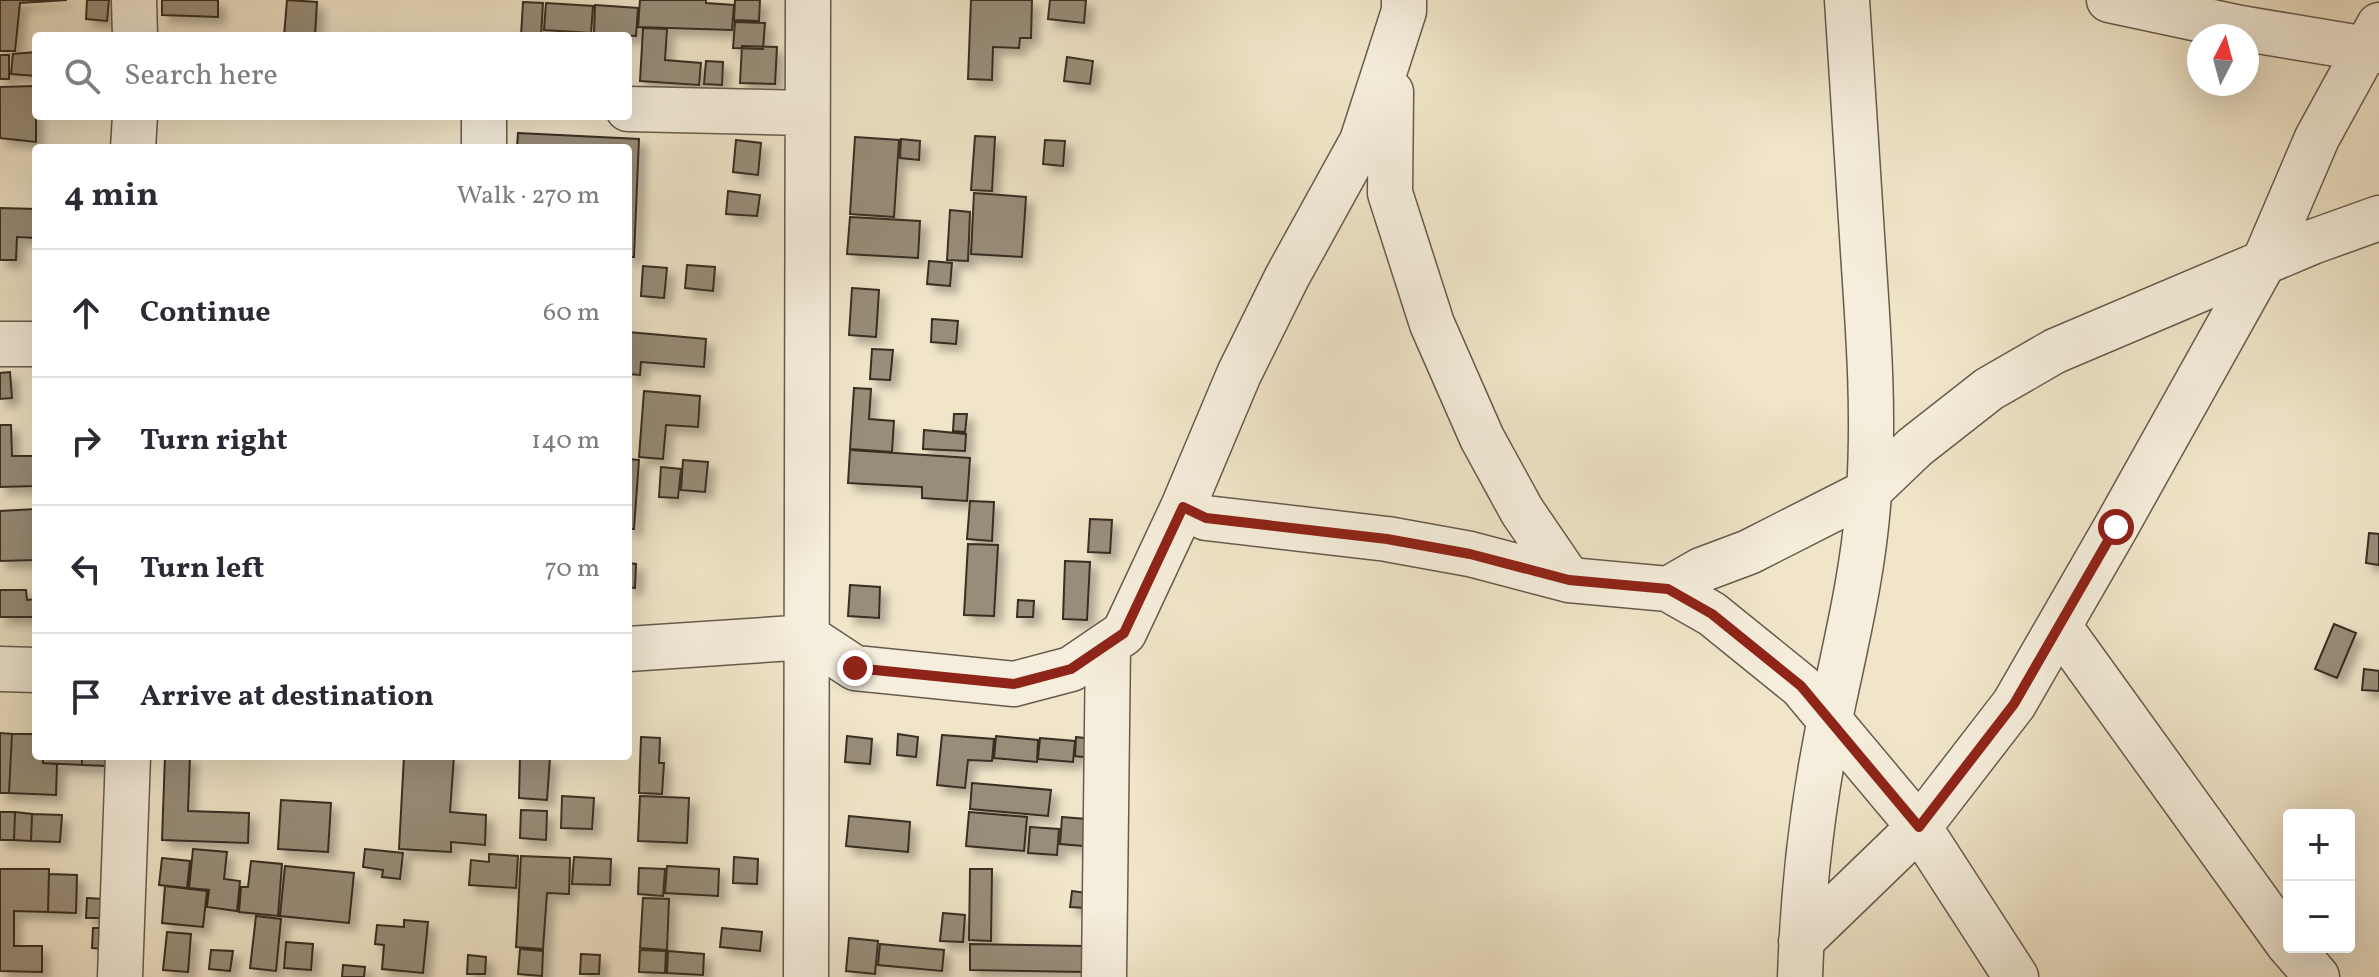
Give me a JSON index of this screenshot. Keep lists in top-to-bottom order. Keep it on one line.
{"north":"top","page":{"search":"Search here","heading":["4 min","Walk · 270 m"],"list":[["Continue","60 m"],["Turn right","140 m"],["Turn left","70 m"],"Arrive at destination"],"map_buttons":["+","−"]}}
